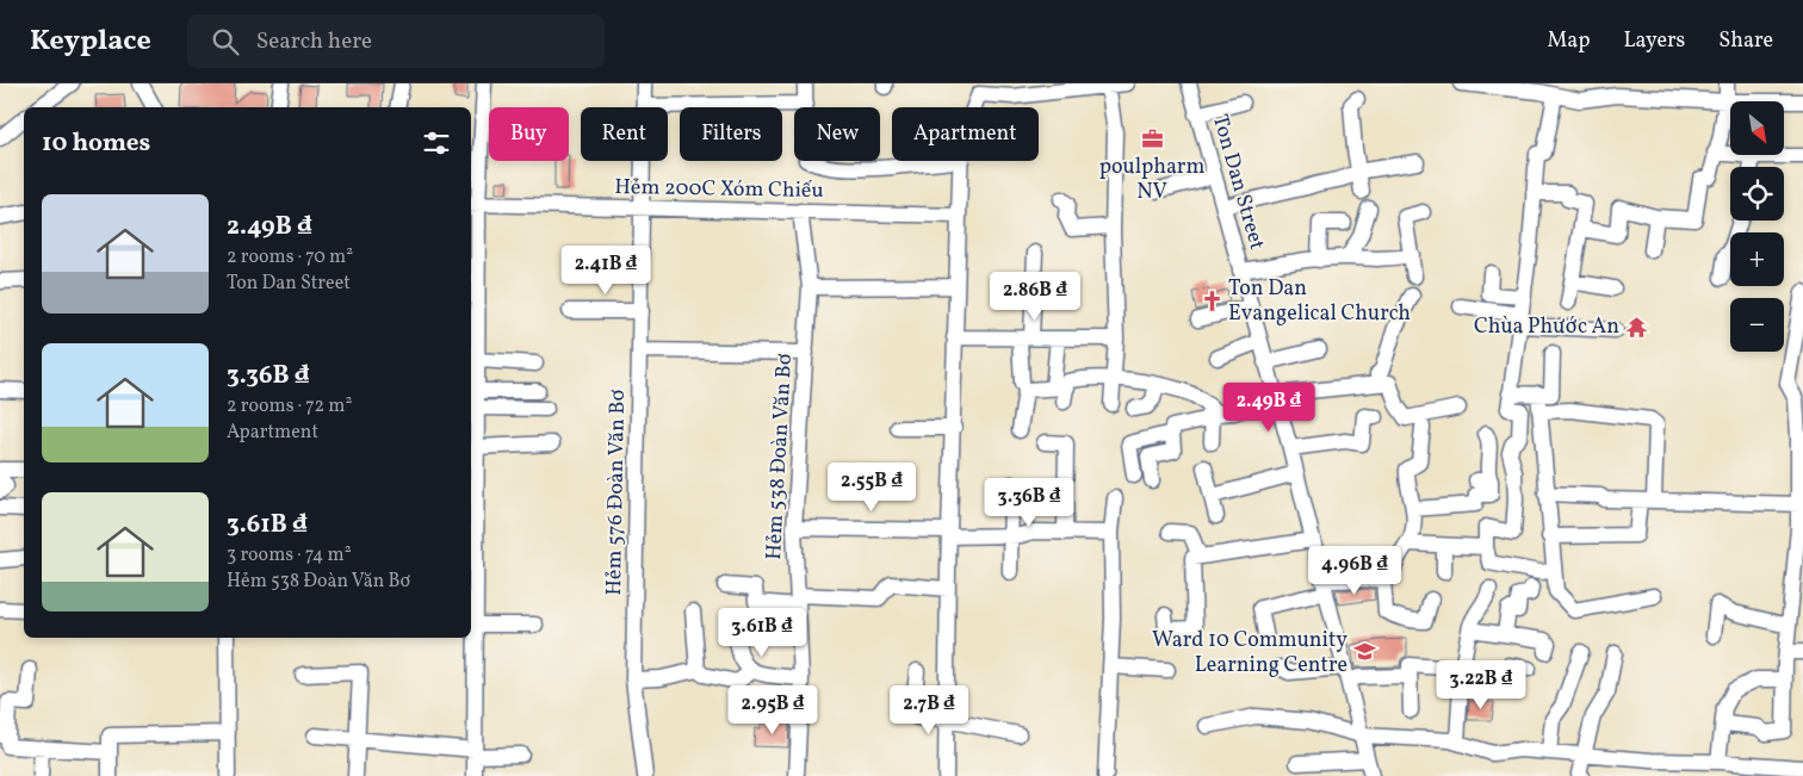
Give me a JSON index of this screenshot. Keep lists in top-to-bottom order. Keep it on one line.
{"streets":{"street":["Ton Dan Street","Hẻm 200C Xóm Chiếu","Hẻm 538 Đoàn Văn Bơ","Hẻm 576 Đoàn Văn Bơ"]},"crossings":[["Hẻm 200C Xóm Chiếu","Hẻm 538 Đoàn Văn Bơ"],["Hẻm 200C Xóm Chiếu","Hẻm 576 Đoàn Văn Bơ"]],"places":{"office":["poulpharm NV"],"church":["Ton Dan Evangelical Church"],"temple":["Chùa Phước An"],"school or university":["Ward 10 Community Learning Centre"]},"north":"bottom right","page":{"header":"Keyplace","search":"Search here","nav":["Map","Layers","Share"],"map_buttons":["+","−"],"chip":["Buy","Rent","Filters","New","Apartment"],"heading":"10 homes","list":[{"name":"2.49B ₫","note":"2 rooms · 70 m² · Ton Dan Street"},{"name":"3.36B ₫","note":"2 rooms · 72 m² · Apartment"},{"name":"3.61B ₫","note":"3 rooms · 74 m² · Hẻm 538 Đoàn Văn Bơ"}],"price":["2.41B ₫","2.86B ₫","2.49B ₫","2.55B ₫","3.36B ₫","4.96B ₫","3.61B ₫","3.22B ₫","2.95B ₫","2.7B ₫"]}}
